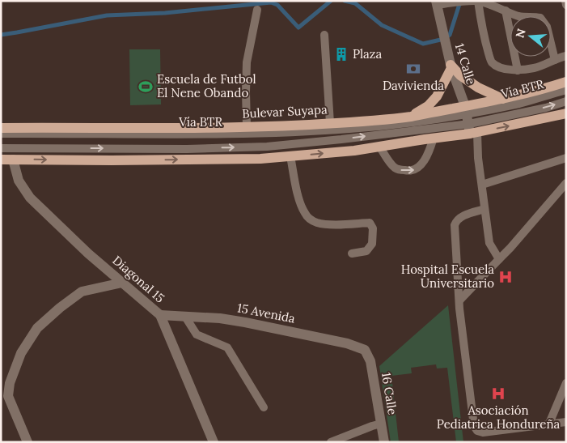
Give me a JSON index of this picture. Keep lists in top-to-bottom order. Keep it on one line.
{"streets":{"main road":["Bulevar Suyapa"],"street":["14 Calle","Diagonal 15","15 Avenida","16 Calle"],"lane":["Vía BTR"]},"crossings":[["14 Calle","Vía BTR"],["14 Calle","Bulevar Suyapa"],["Vía BTR","Bulevar Suyapa"],["Bulevar Suyapa","Diagonal 15"],["Diagonal 15","15 Avenida"],["15 Avenida","16 Calle"]],"places":{"building":["Plaza"],"bank":["Davivienda"],"sports":["Escuela de Futbol El Nene Obando"],"hospital":["Hospital Escuela Universitario","Asociación Pediatrica Hondureña"]},"north":"left"}
